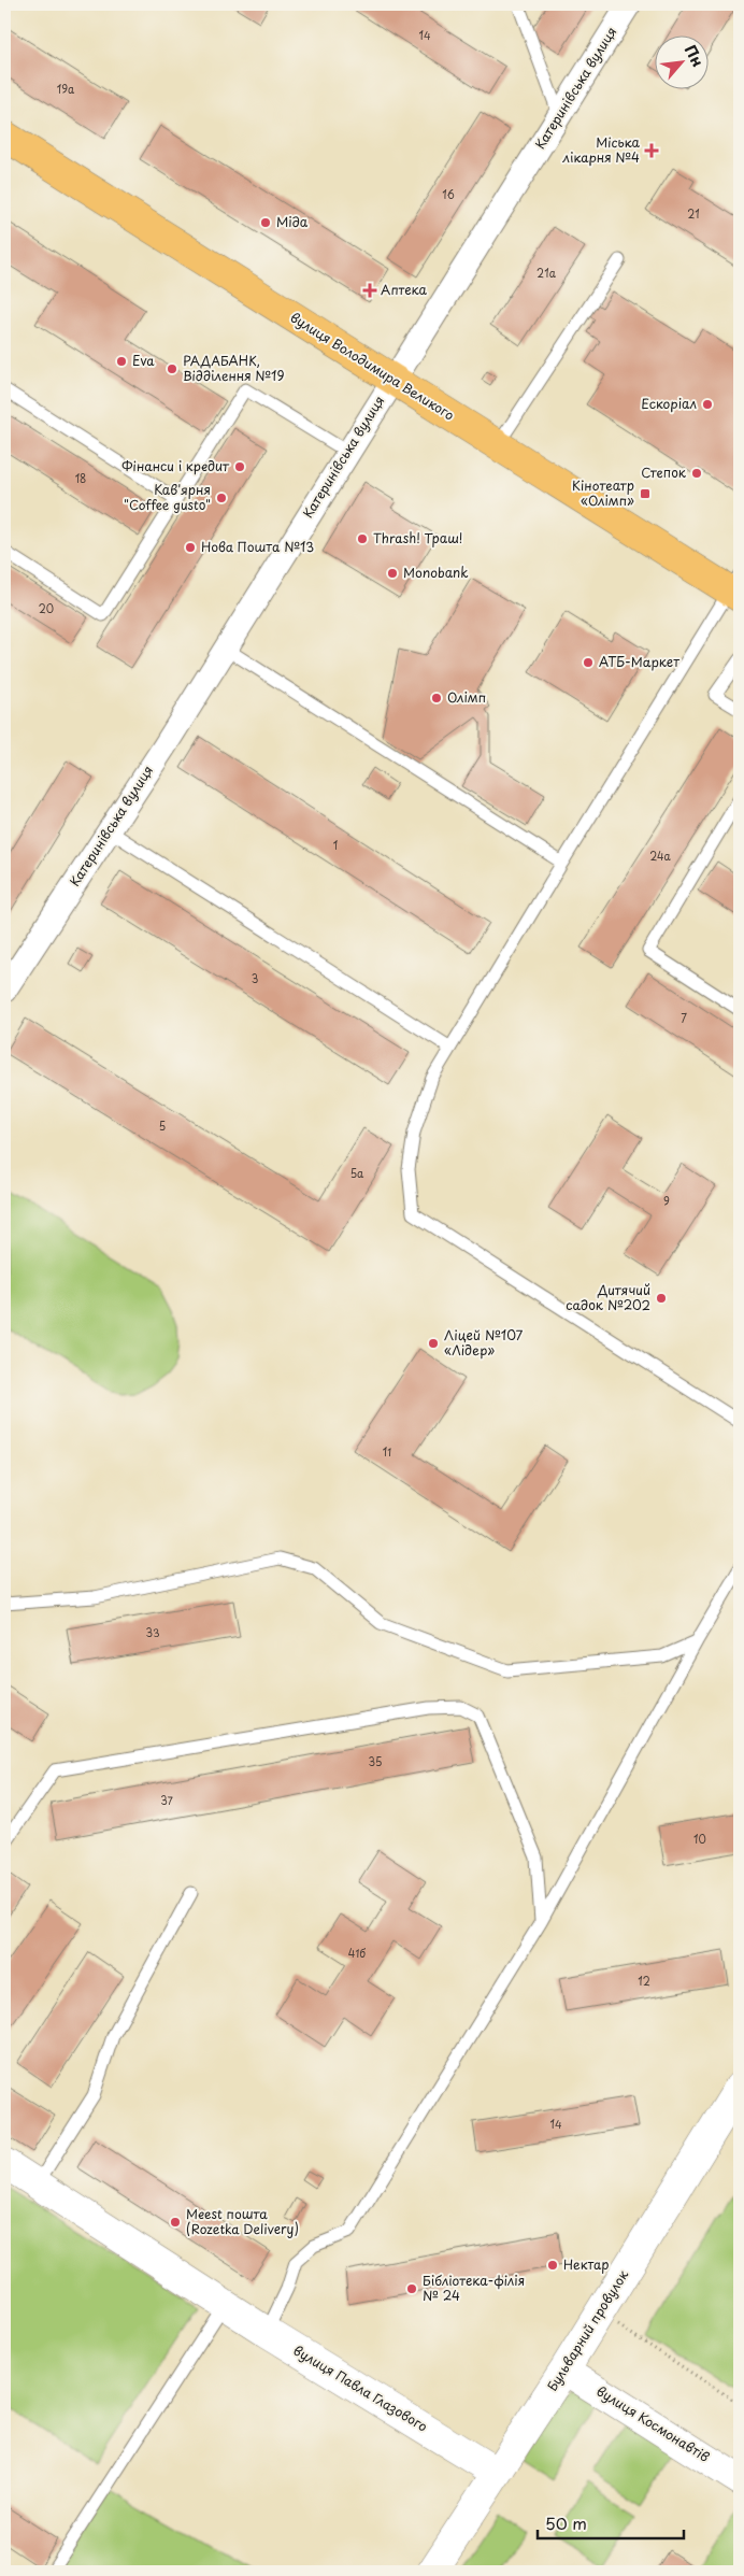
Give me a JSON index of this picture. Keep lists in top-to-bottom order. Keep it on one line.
{"streets":{"main road":["вулиця Володимира Великого"],"street":["Катеринівська вулиця","Бульварний провулок","вулиця Павла Глазового","вулиця Космонавтів"]},"crossings":[["Катеринівська вулиця","вулиця Володимира Великого"],["Бульварний провулок","вулиця Павла Глазового"],["Бульварний провулок","вулиця Космонавтів"]],"places":{"health":["Міська лікарня №4","Аптека"],"other":["Міда","Eva","РАДАБАНК, Відділення №19","Ескоріал","Фінанси і кредит","Степок","Кав'ярня \"Coffee gusto\"","Thrash! Траш!","Нова Пошта №13","Monobank","АТБ-Маркет","Олімп","Дитячий садок №202","Ліцей №107 «Лідер»","Meest пошта (Rozetka Delivery)","Нектар","Бібліотека-філія № 24"],"transit":["Кінотеатр «Олімп»"]},"house_numbers":["14","19а","16","21","21а","18","20","1","24а","3","7","5","5а","9","11","33","35","37","10","41б","12","14"],"scale_bar":"50 m","north":"top right"}
